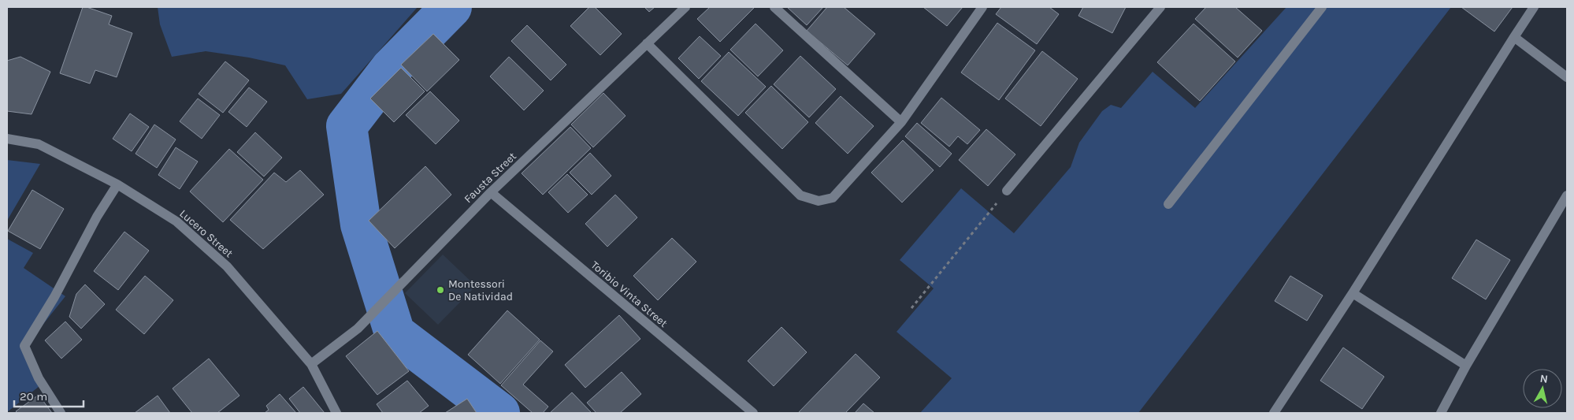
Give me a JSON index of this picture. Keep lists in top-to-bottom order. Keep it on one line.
{"streets":{"street":["Fausta Street","Lucero Street","Toribio Vinta Street"]},"crossings":[["Fausta Street","Lucero Street"],["Fausta Street","Toribio Vinta Street"]],"places":["Montessori De Natividad"],"scale_bar":"20 m","north":"top"}
